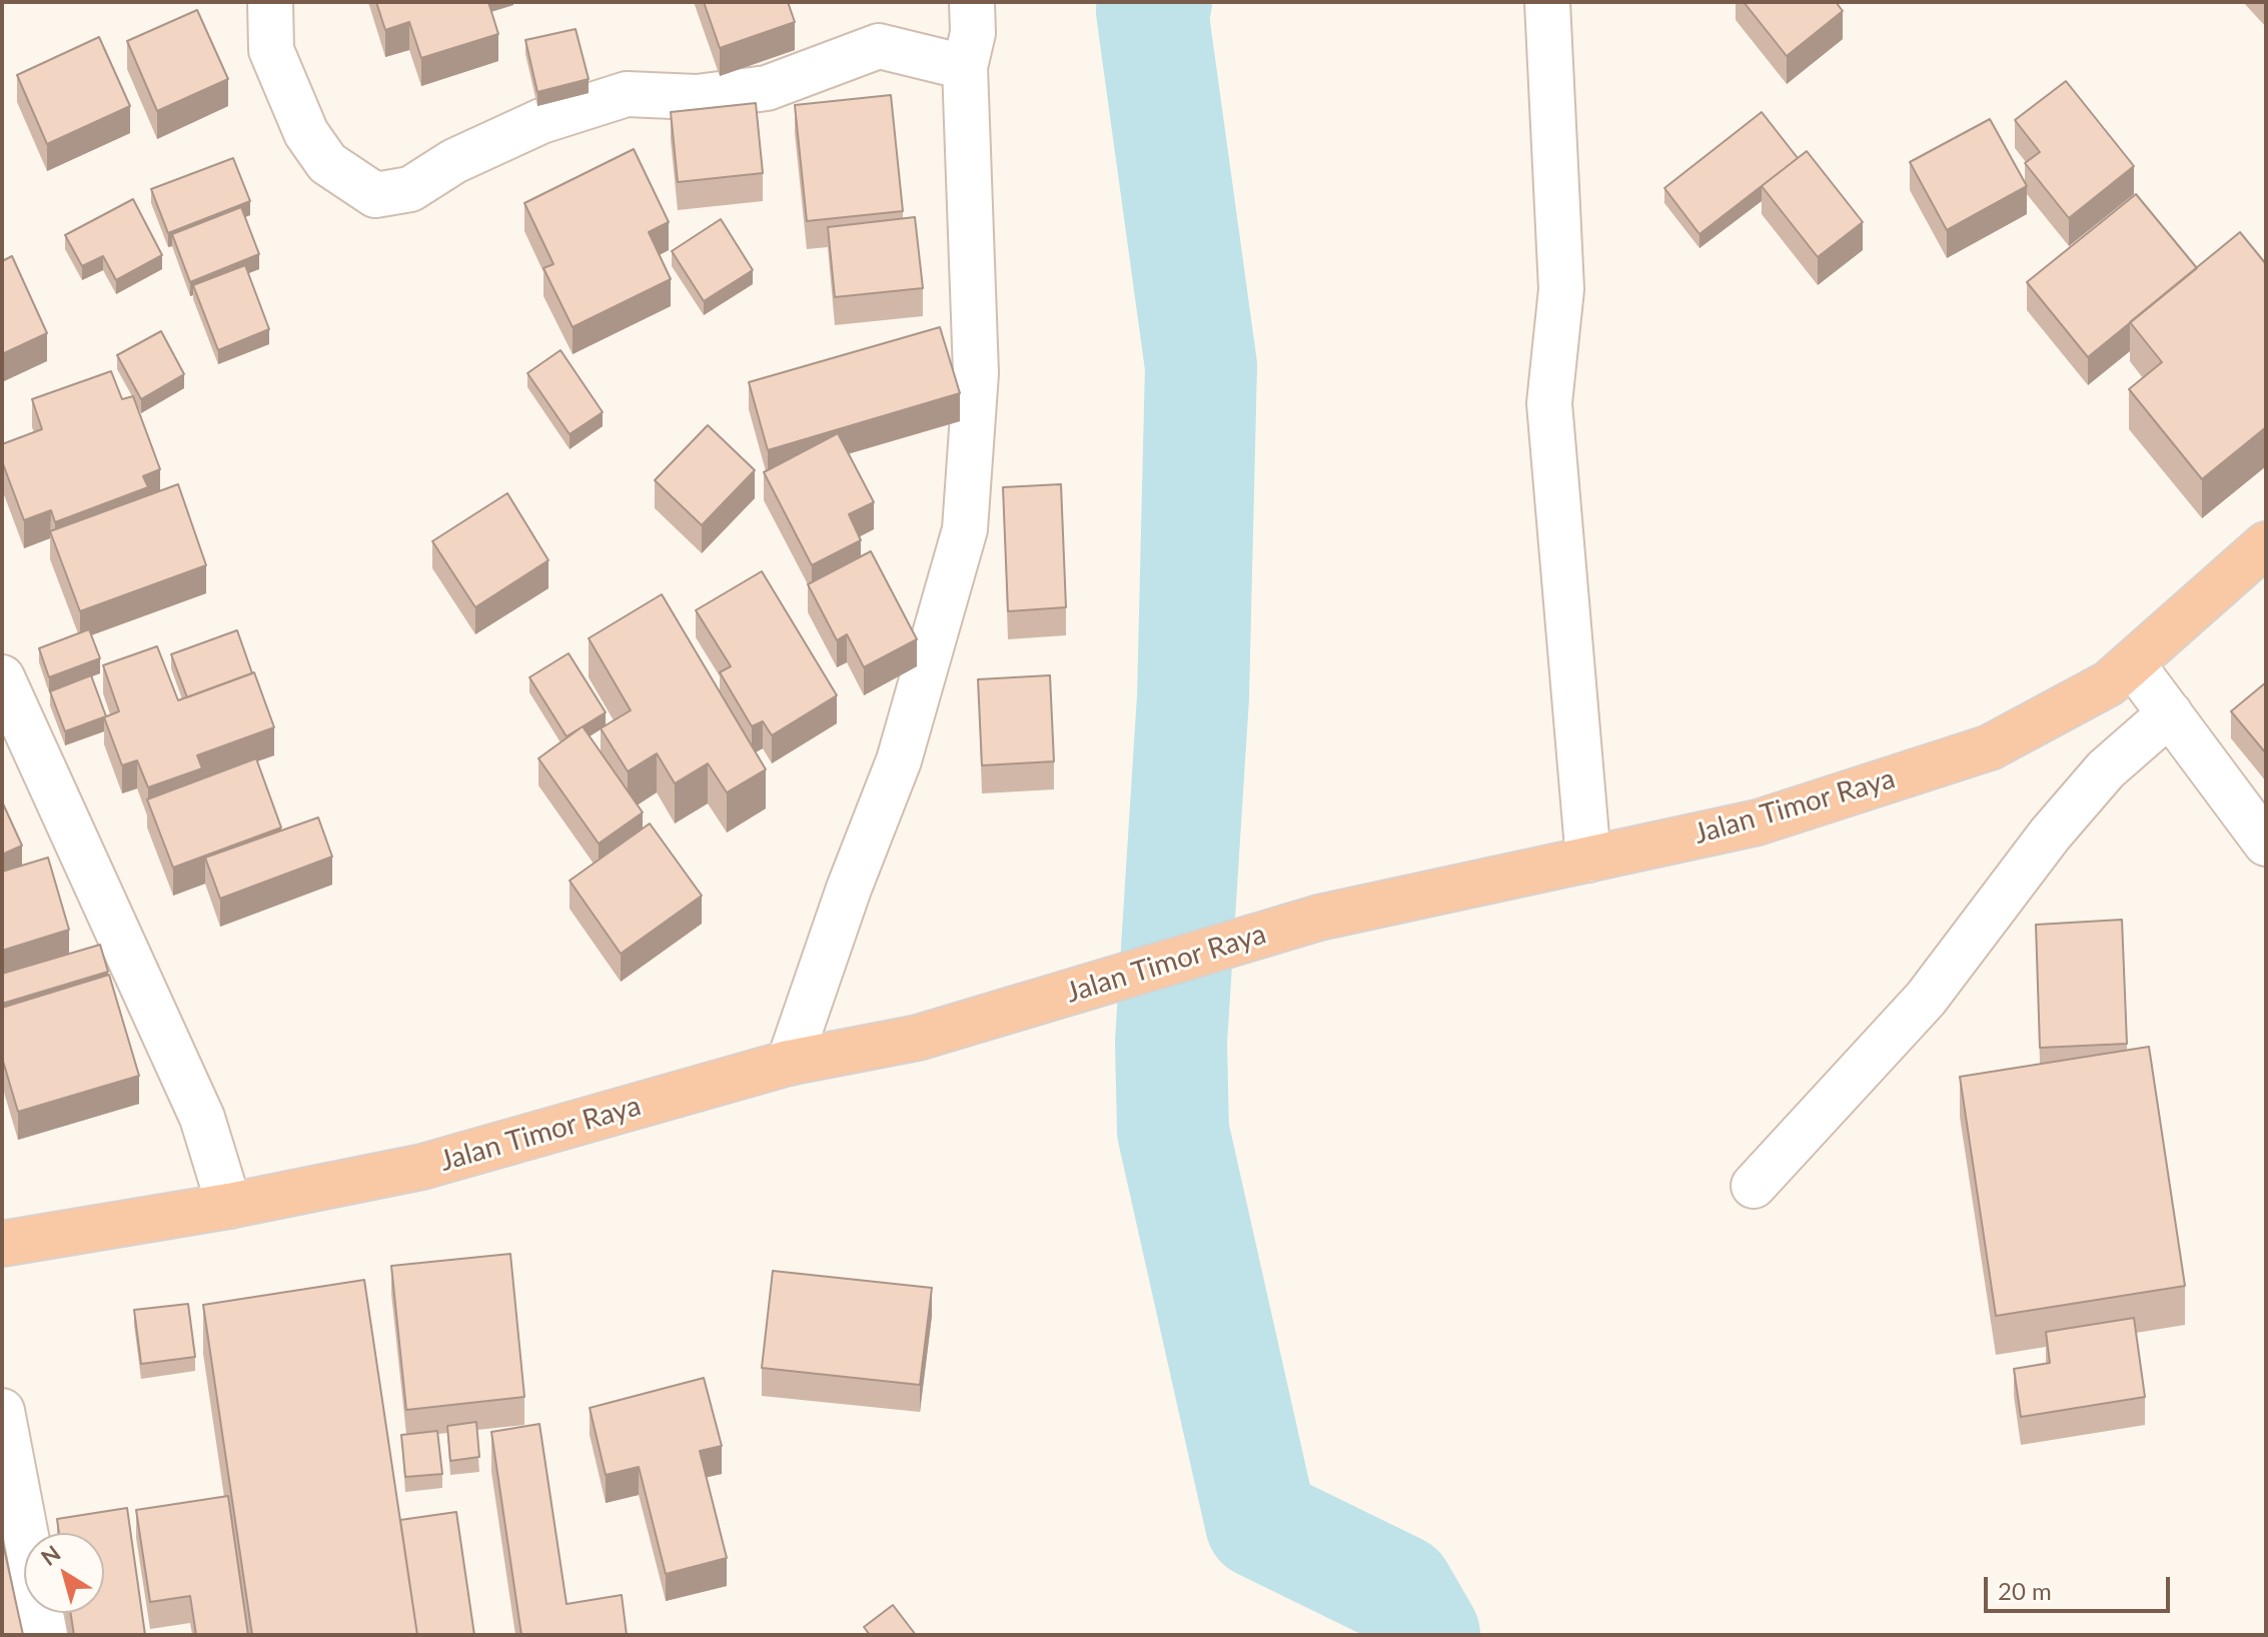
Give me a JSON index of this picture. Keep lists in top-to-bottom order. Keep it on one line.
{"streets":{"highway":["Jalan Timor Raya"]},"scale_bar":"20 m","north":"top left"}
